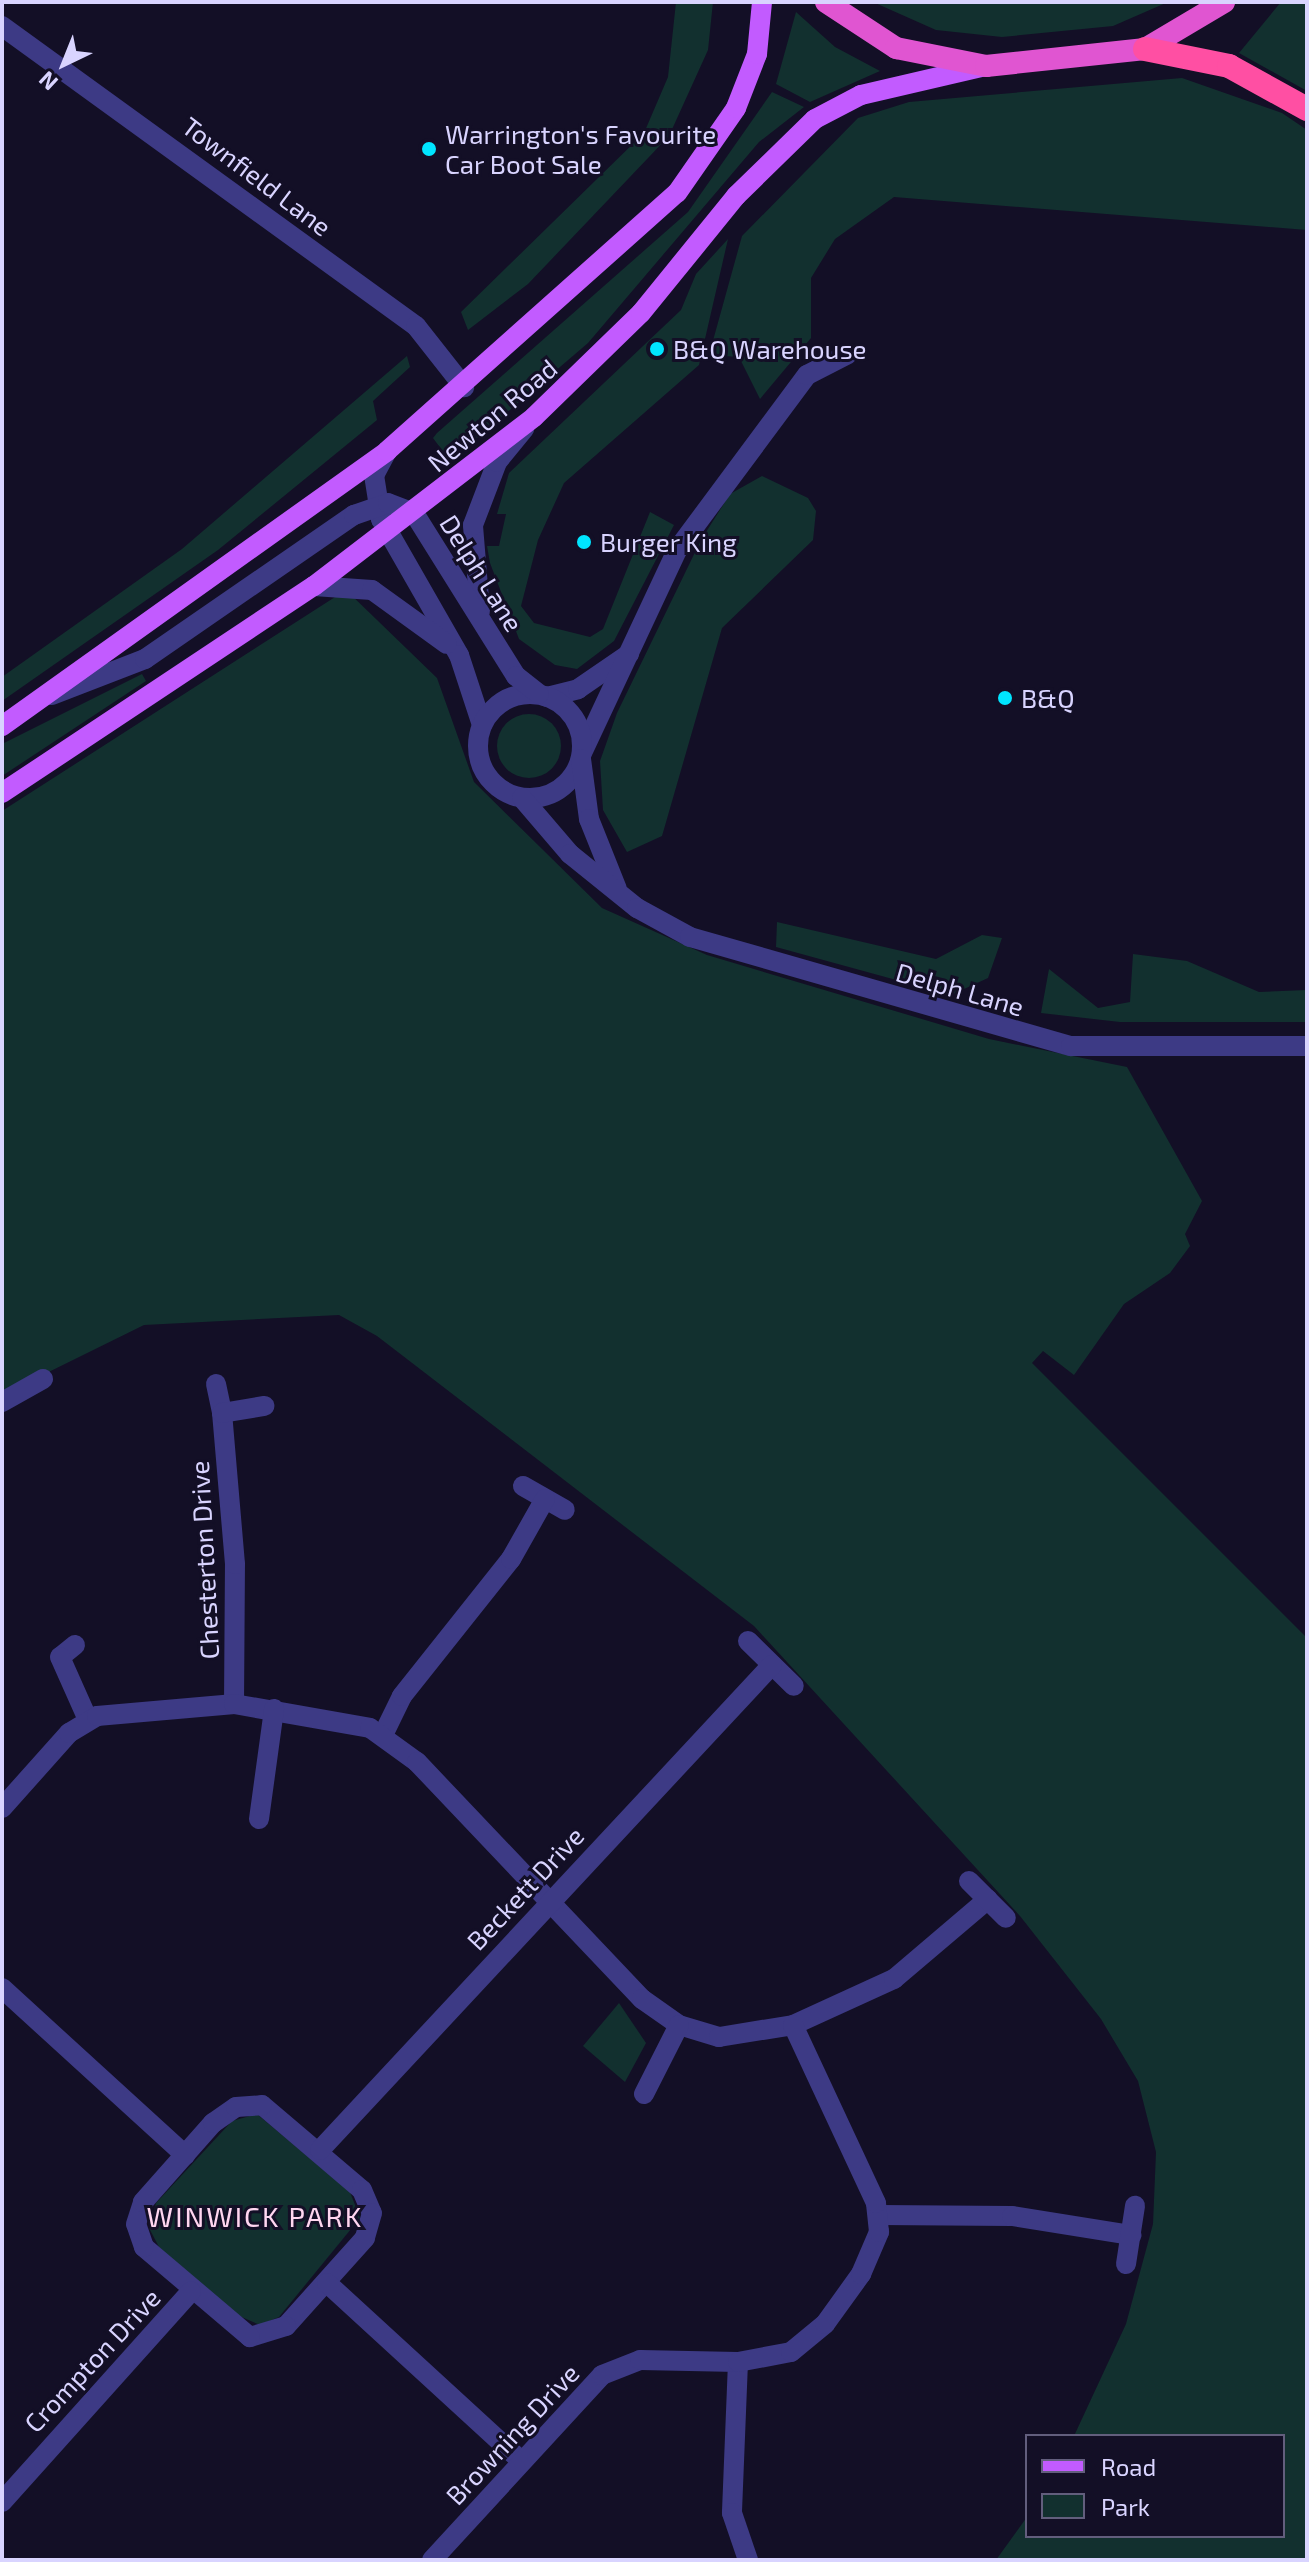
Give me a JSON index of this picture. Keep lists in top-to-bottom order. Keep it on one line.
{"streets":{"main road":["Newton Road"],"street":["Townfield Lane","Delph Lane","Chesterton Drive","Beckett Drive","Crompton Drive","Browning Drive"]},"crossings":[["Townfield Lane","Newton Road"],["Newton Road","Delph Lane"],["Beckett Drive","Crompton Drive"]],"districts":["WINWICK PARK"],"places":["Warrington's Favourite Car Boot Sale","B&Q Warehouse","Burger King","B&Q"],"legend":["Road","Park"],"north":"bottom left"}
